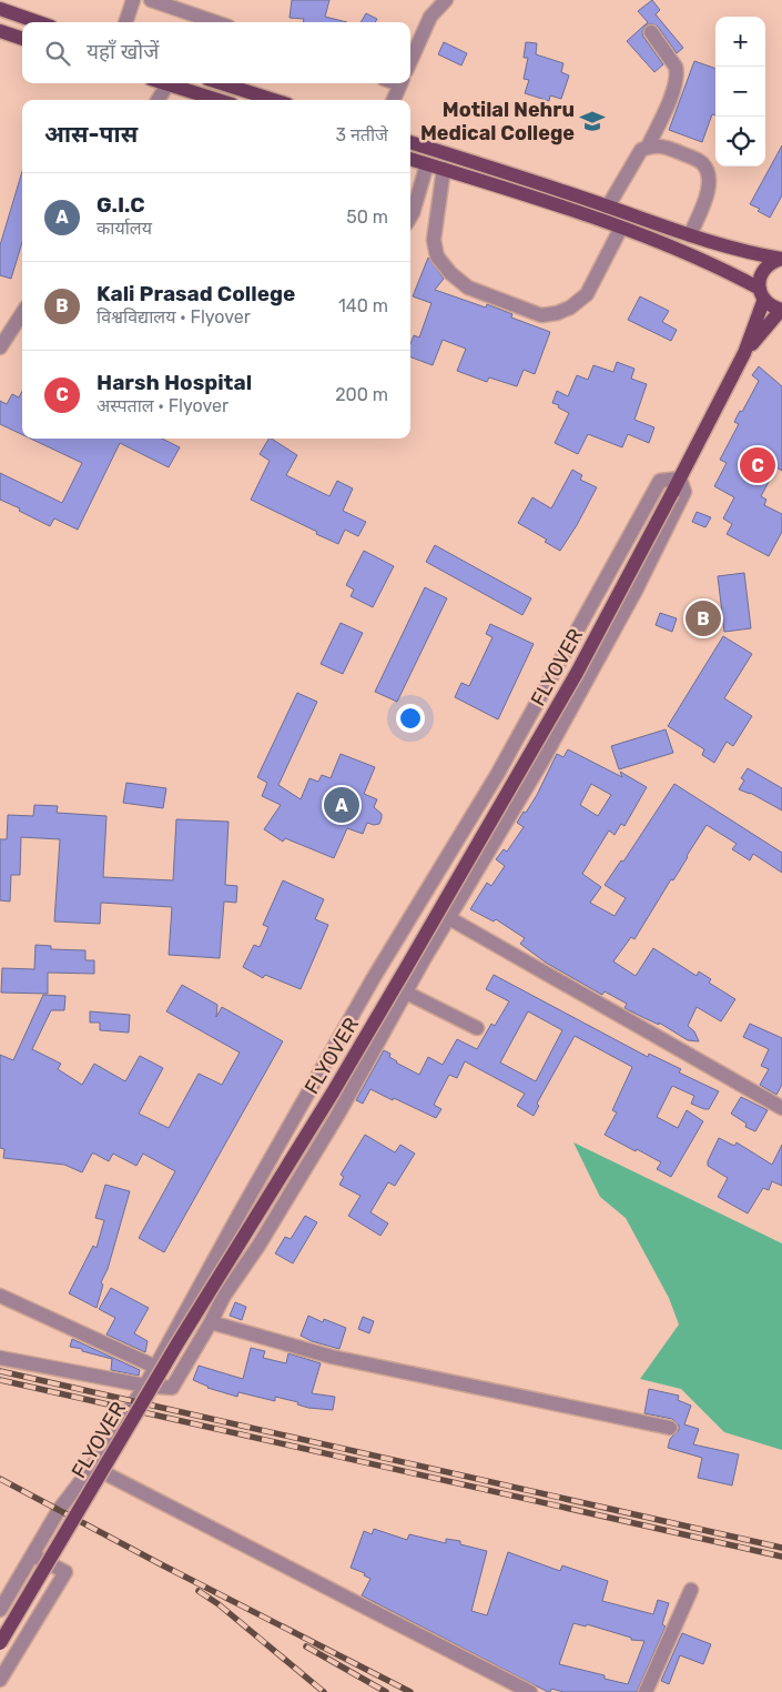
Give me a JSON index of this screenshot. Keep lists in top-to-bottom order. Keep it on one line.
{"streets":{"main road":["FLYOVER"]},"places":{"school or university":["Motilal Nehru Medical College"]},"page":{"map_buttons":["+","−"],"search":"यहाँ खोजें","heading":["आस-पास","3 नतीजे"],"list":[{"mark":"A","name":"G.I.C","note":"कार्यालय","value":"50 m"},{"mark":"B","name":"Kali Prasad College","note":"विश्वविद्यालय · Flyover","value":"140 m"},{"mark":"C","name":"Harsh Hospital","note":"अस्पताल · Flyover","value":"200 m"}],"pins":["C","B","A"]}}
